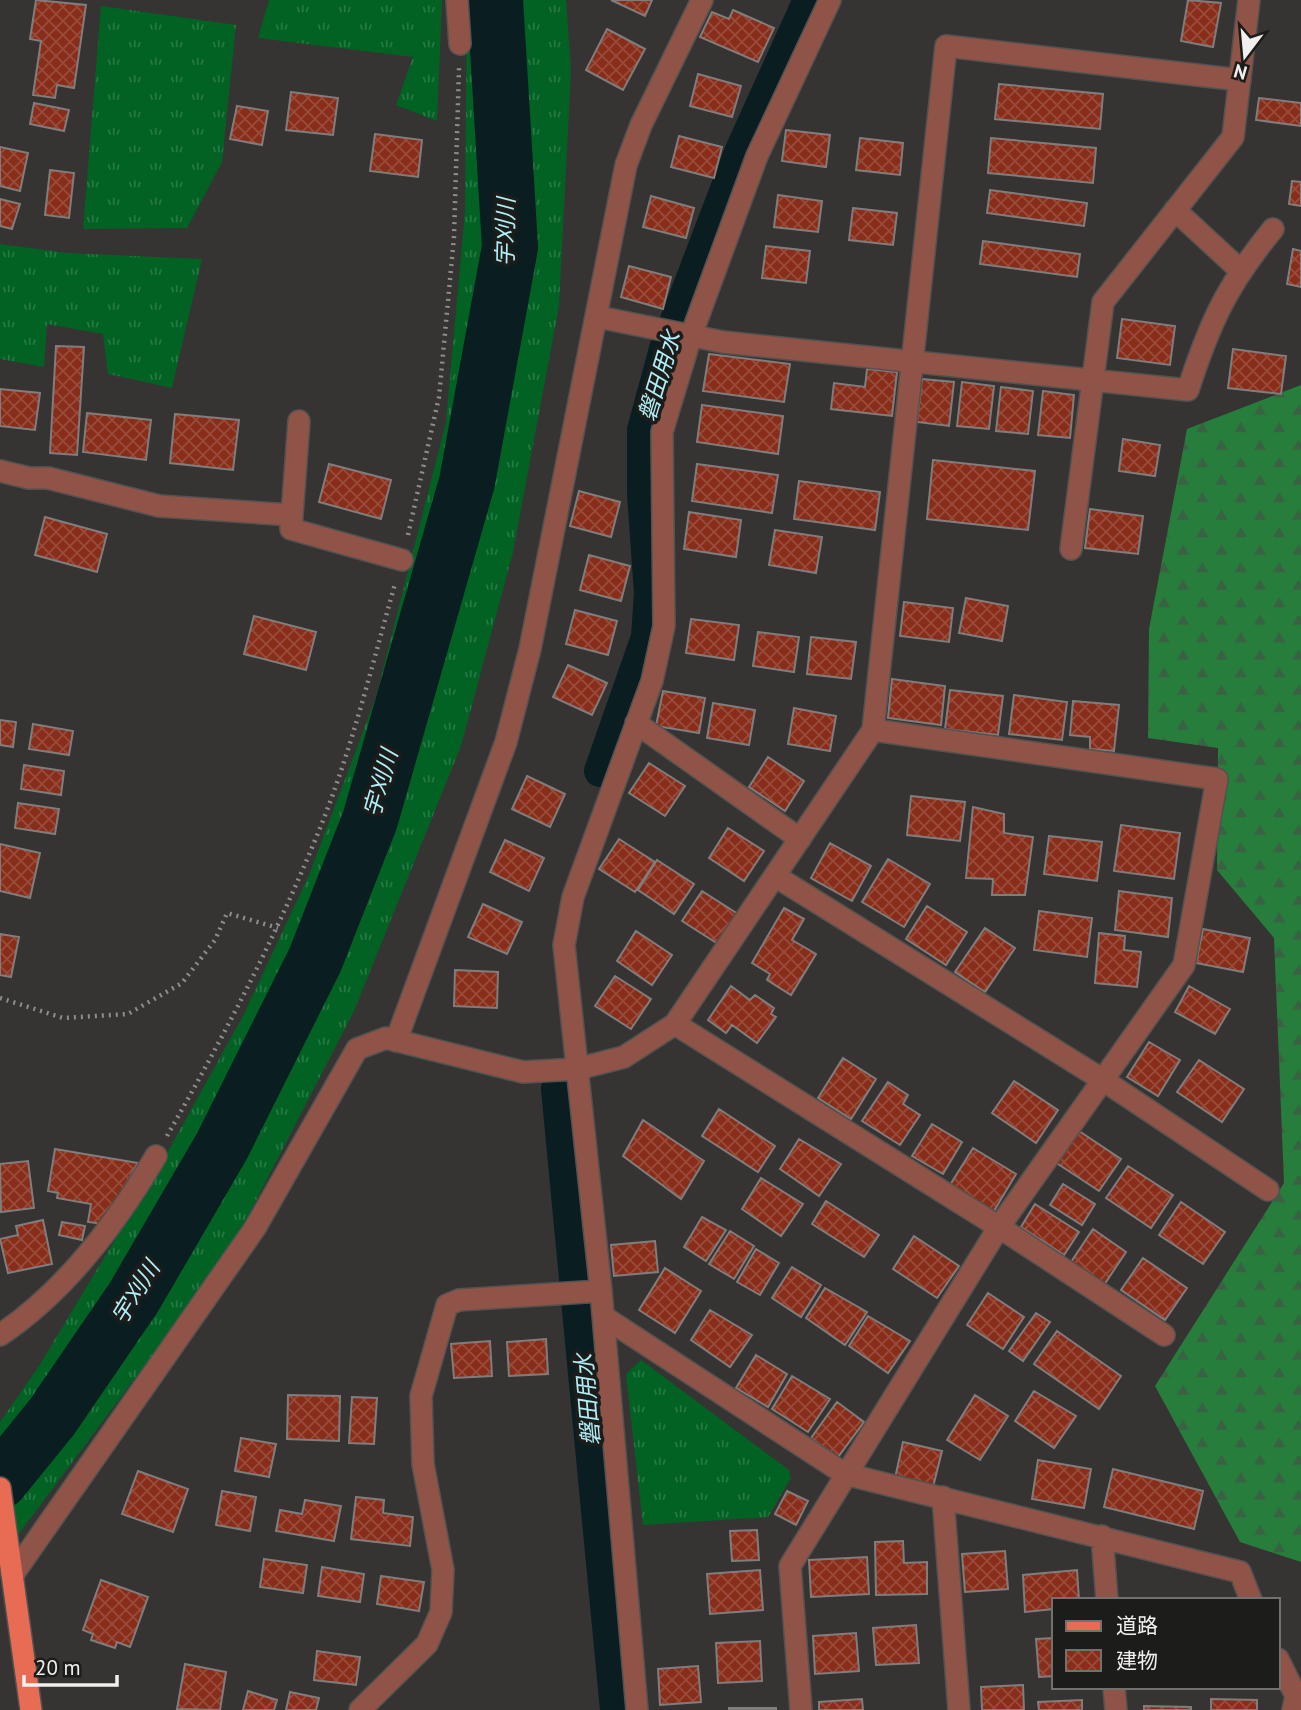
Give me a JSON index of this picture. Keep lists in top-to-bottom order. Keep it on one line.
{"water":["宇刈川","磐田用水"],"legend":["道路","建物"],"scale_bar":"20 m","north":"bottom"}
